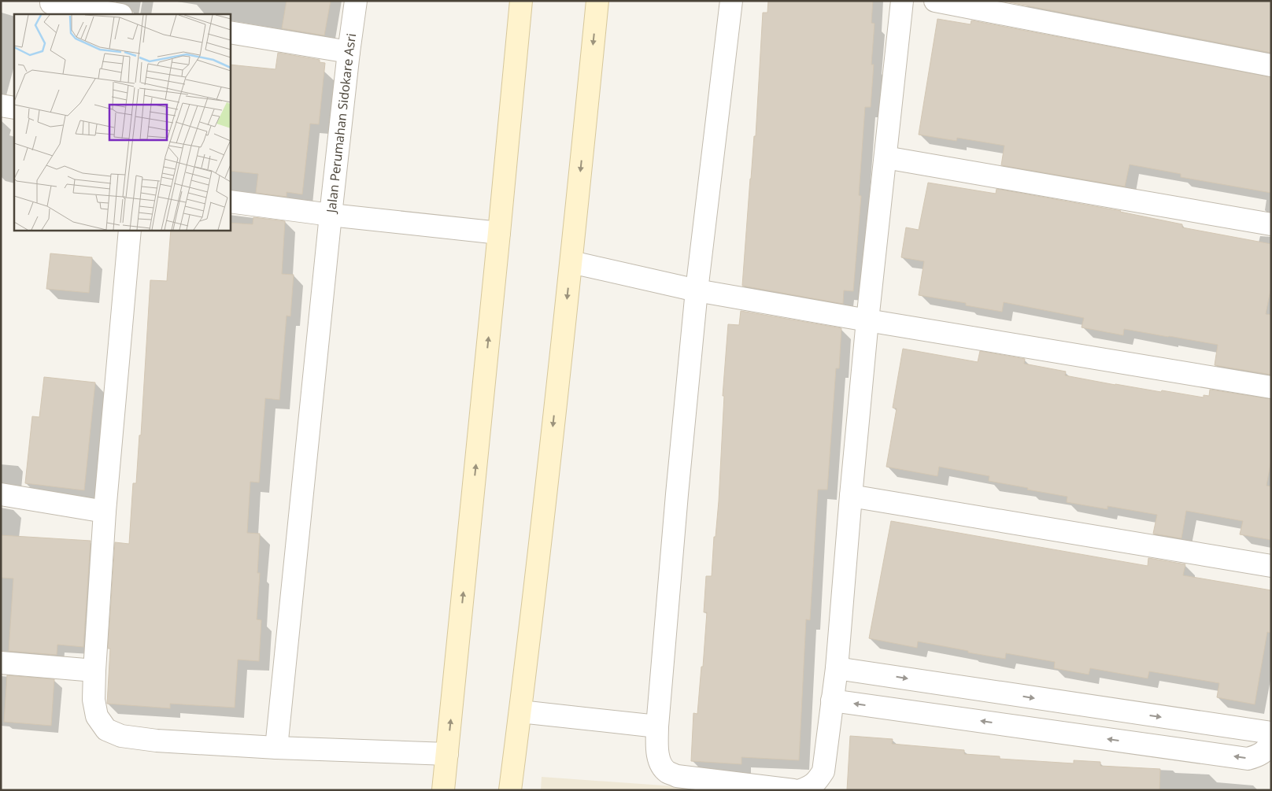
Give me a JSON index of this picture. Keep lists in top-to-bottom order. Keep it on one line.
{"streets":{"street":["Jalan Perumahan Sidokare Asri"]}}
